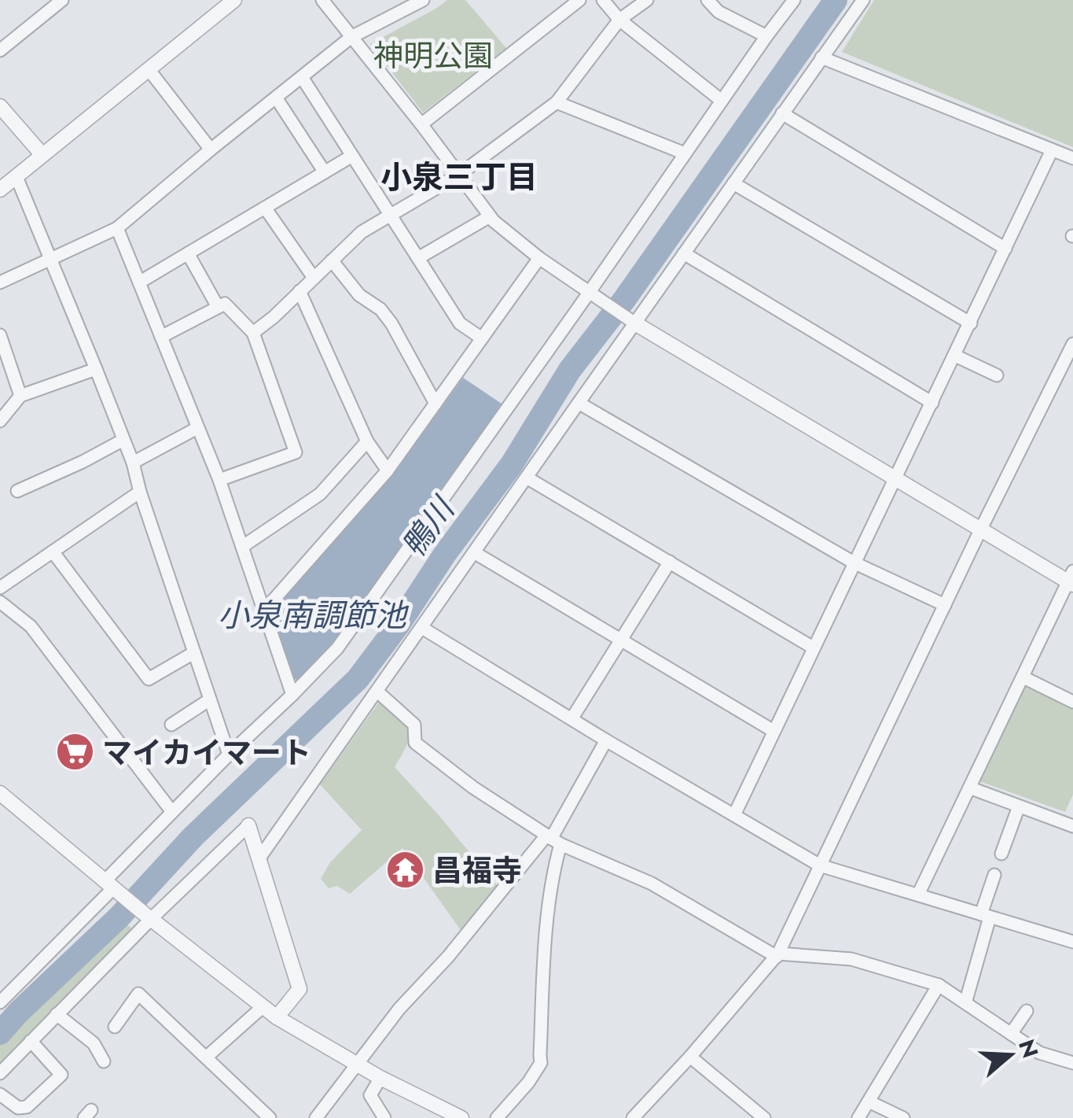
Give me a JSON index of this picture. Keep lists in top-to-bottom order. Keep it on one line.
{"districts":["小泉三丁目"],"water":["鴨川","小泉南調節池"],"parks":["神明公園"],"places":{"supermarket":["マイカイマート"],"temple":["昌福寺"]},"north":"right"}
